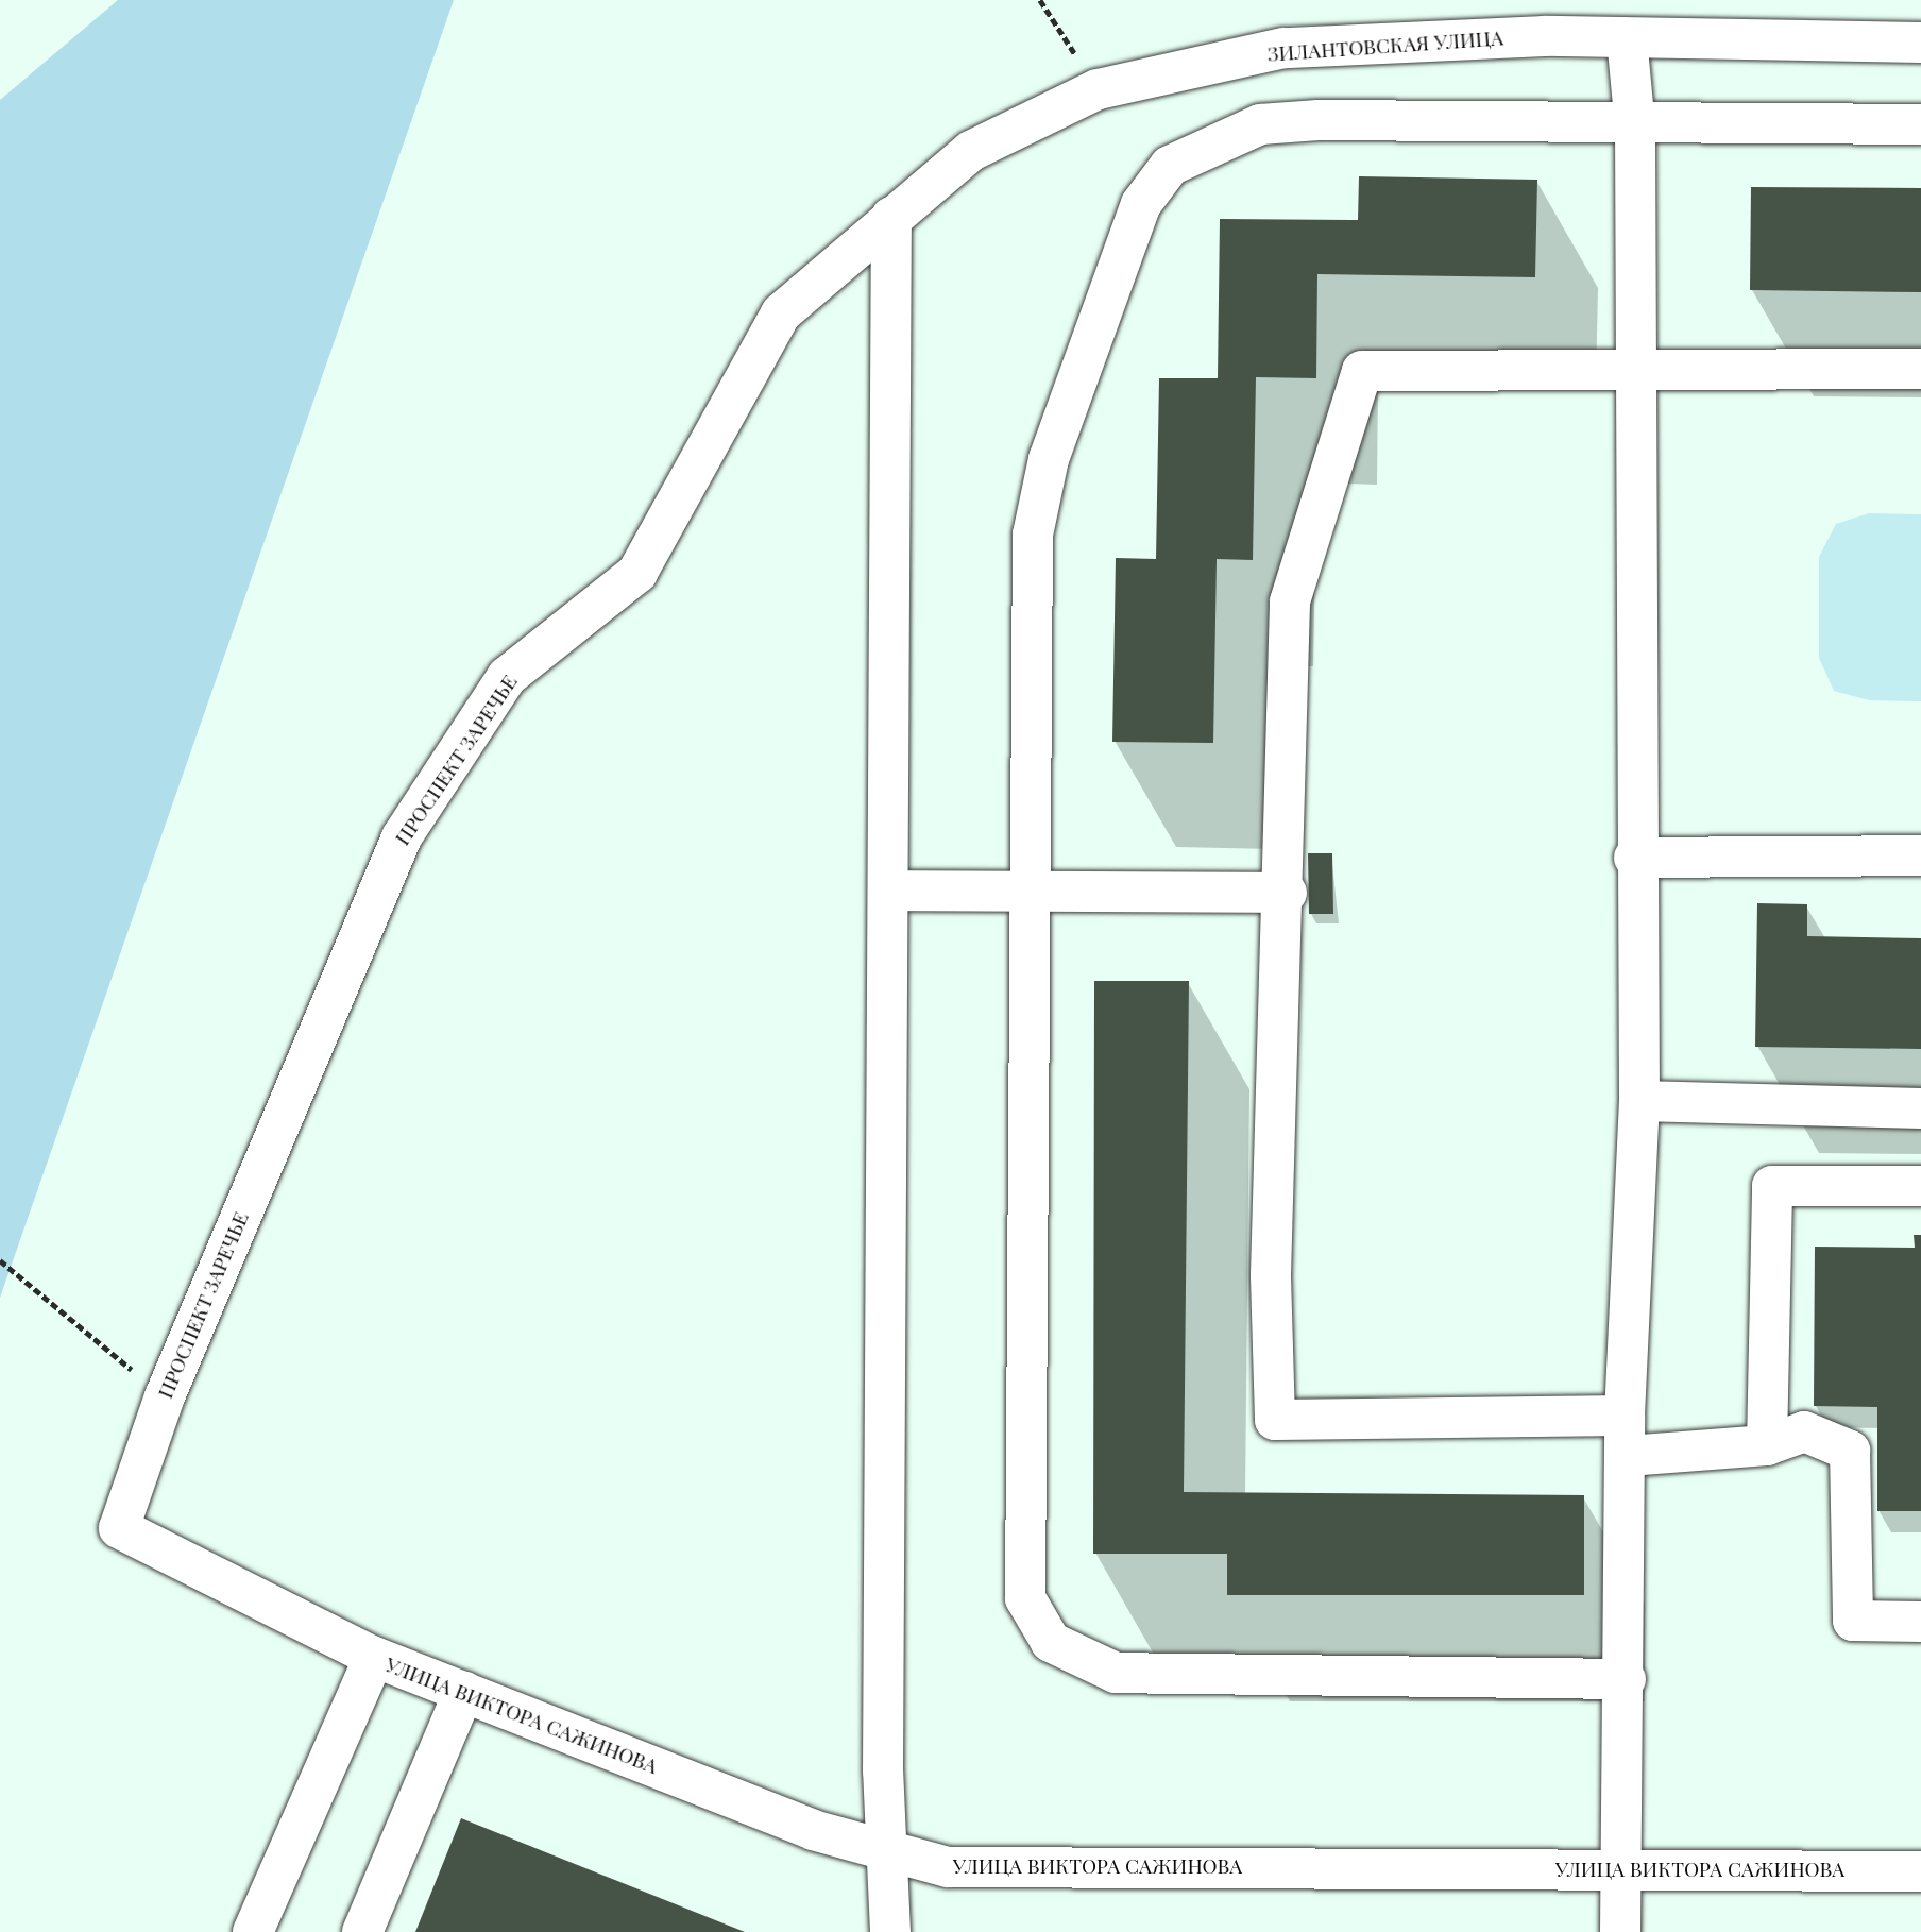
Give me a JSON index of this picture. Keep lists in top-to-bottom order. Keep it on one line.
{"streets":{"street":["ЗИЛАНТОВСКАЯ УЛИЦА","ПРОСПЕКТ ЗАРЕЧЬЕ","УЛИЦА ВИКТОРА САЖИНОВА"]},"crossings":[["ЗИЛАНТОВСКАЯ УЛИЦА","ПРОСПЕКТ ЗАРЕЧЬЕ"],["ПРОСПЕКТ ЗАРЕЧЬЕ","УЛИЦА ВИКТОРА САЖИНОВА"]]}
